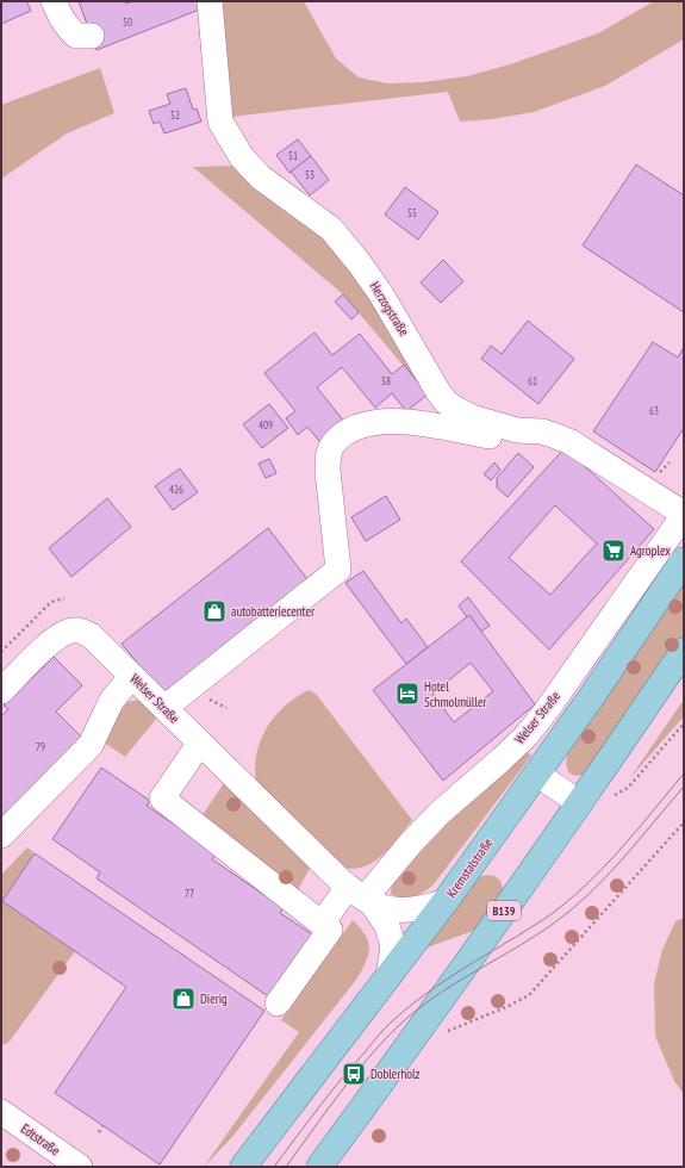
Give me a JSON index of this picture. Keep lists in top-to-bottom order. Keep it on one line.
{"streets":{"main road":["Kremstalstraße","B139"],"street":["Herzogstraße","Welser Straße","Edtstraße"]},"crossings":[["Herzogstraße","Welser Straße"],["Welser Straße","Kremstalstraße"]],"places":{"supermarket":["Agroplex"],"shop":["autobatteriecenter","Dierig"],"hotel":["Hotel Schmolmüller"],"bus stop":["Doblerholz"]},"house_numbers":["50","52","51","53","55","58","61","63","409","426","79","77"]}
